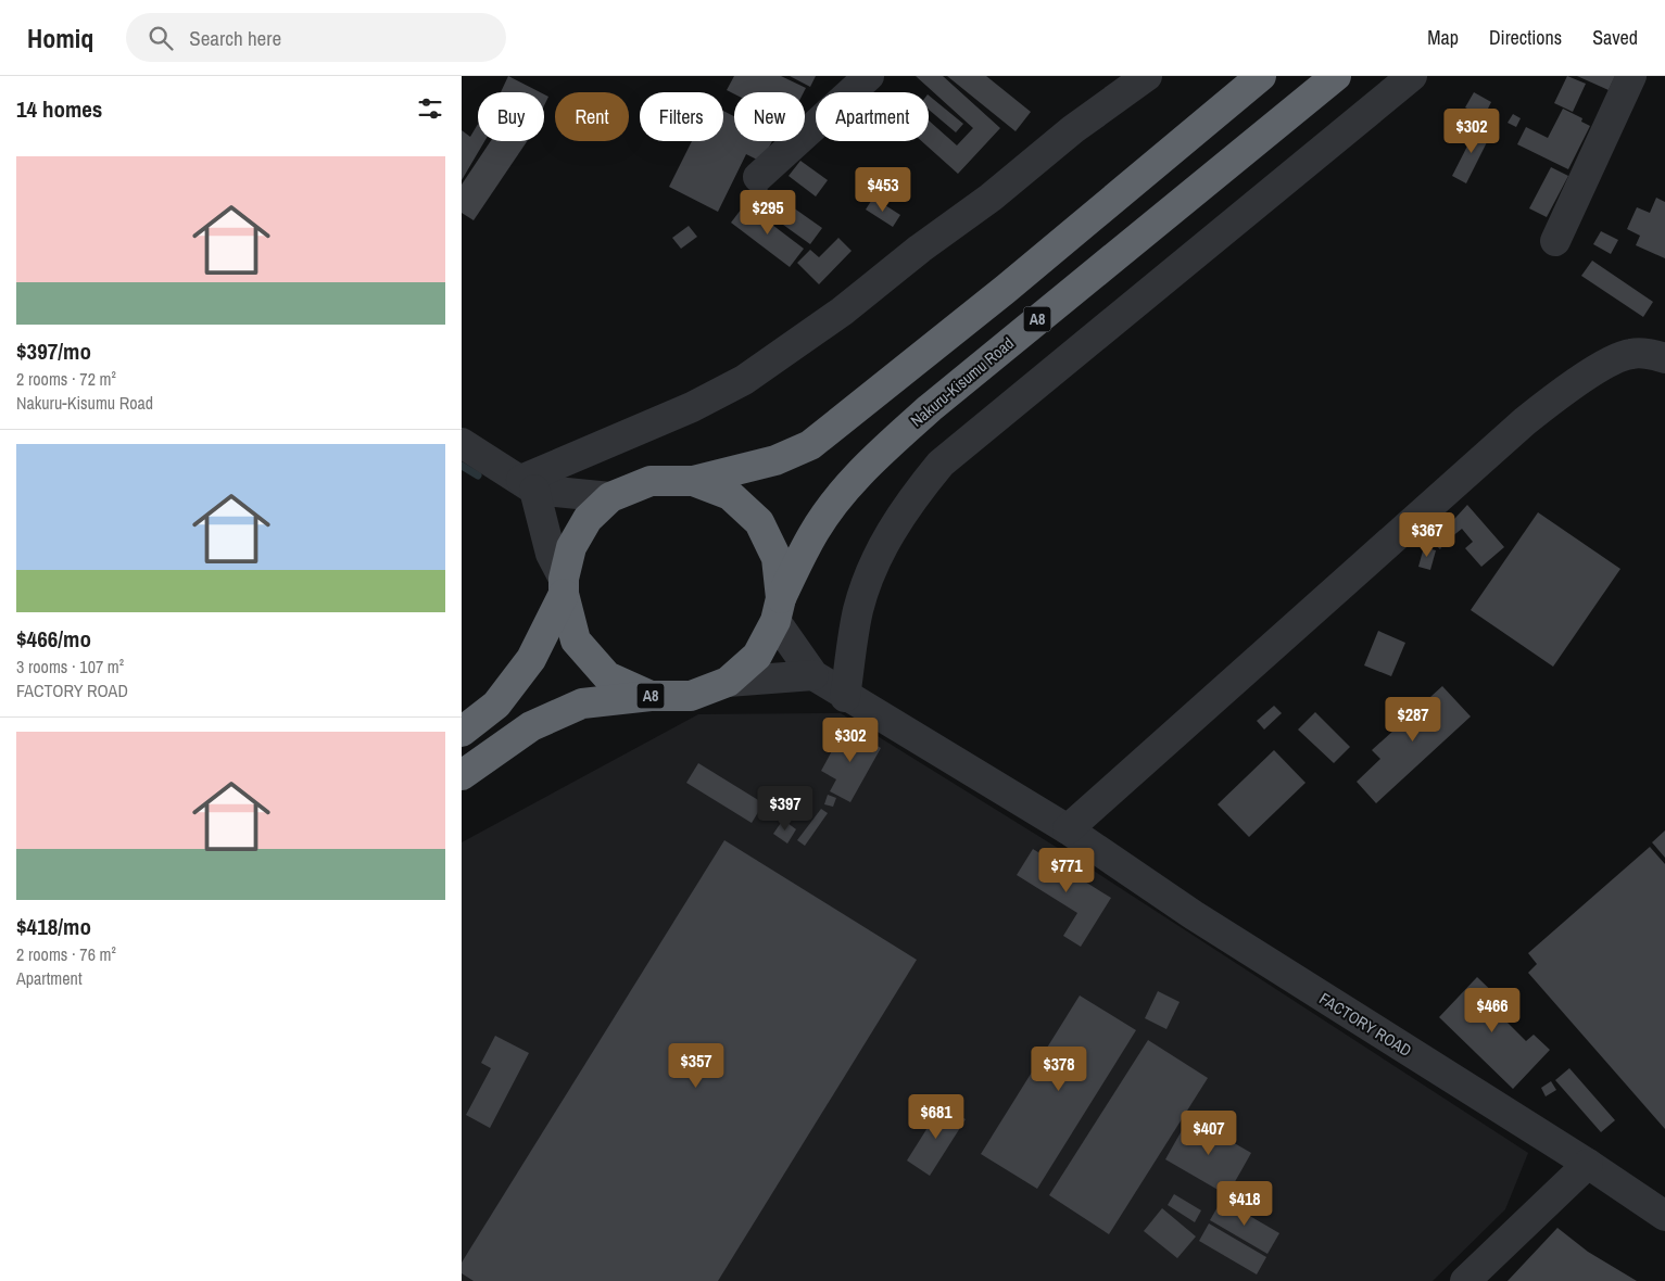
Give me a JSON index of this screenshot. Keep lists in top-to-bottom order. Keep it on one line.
{"streets":{"highway":["A8","Nakuru-Kisumu Road"],"street":["FACTORY ROAD"]},"crossings":[["A8","Nakuru-Kisumu Road"]],"page":{"header":"Homiq","search":"Search here","nav":["Map","Directions","Saved"],"heading":"14 homes","chip":["Buy","Rent","Filters","New","Apartment"],"price":["$302","$453","$295","$367","$287","$302","$397","$771","$466","$357","$378","$681","$407","$418"],"list":[{"name":"$397/mo","note":"2 rooms · 72 m² · Nakuru-Kisumu Road"},{"name":"$466/mo","note":"3 rooms · 107 m² · FACTORY ROAD"},{"name":"$418/mo","note":"2 rooms · 76 m² · Apartment"}]}}
